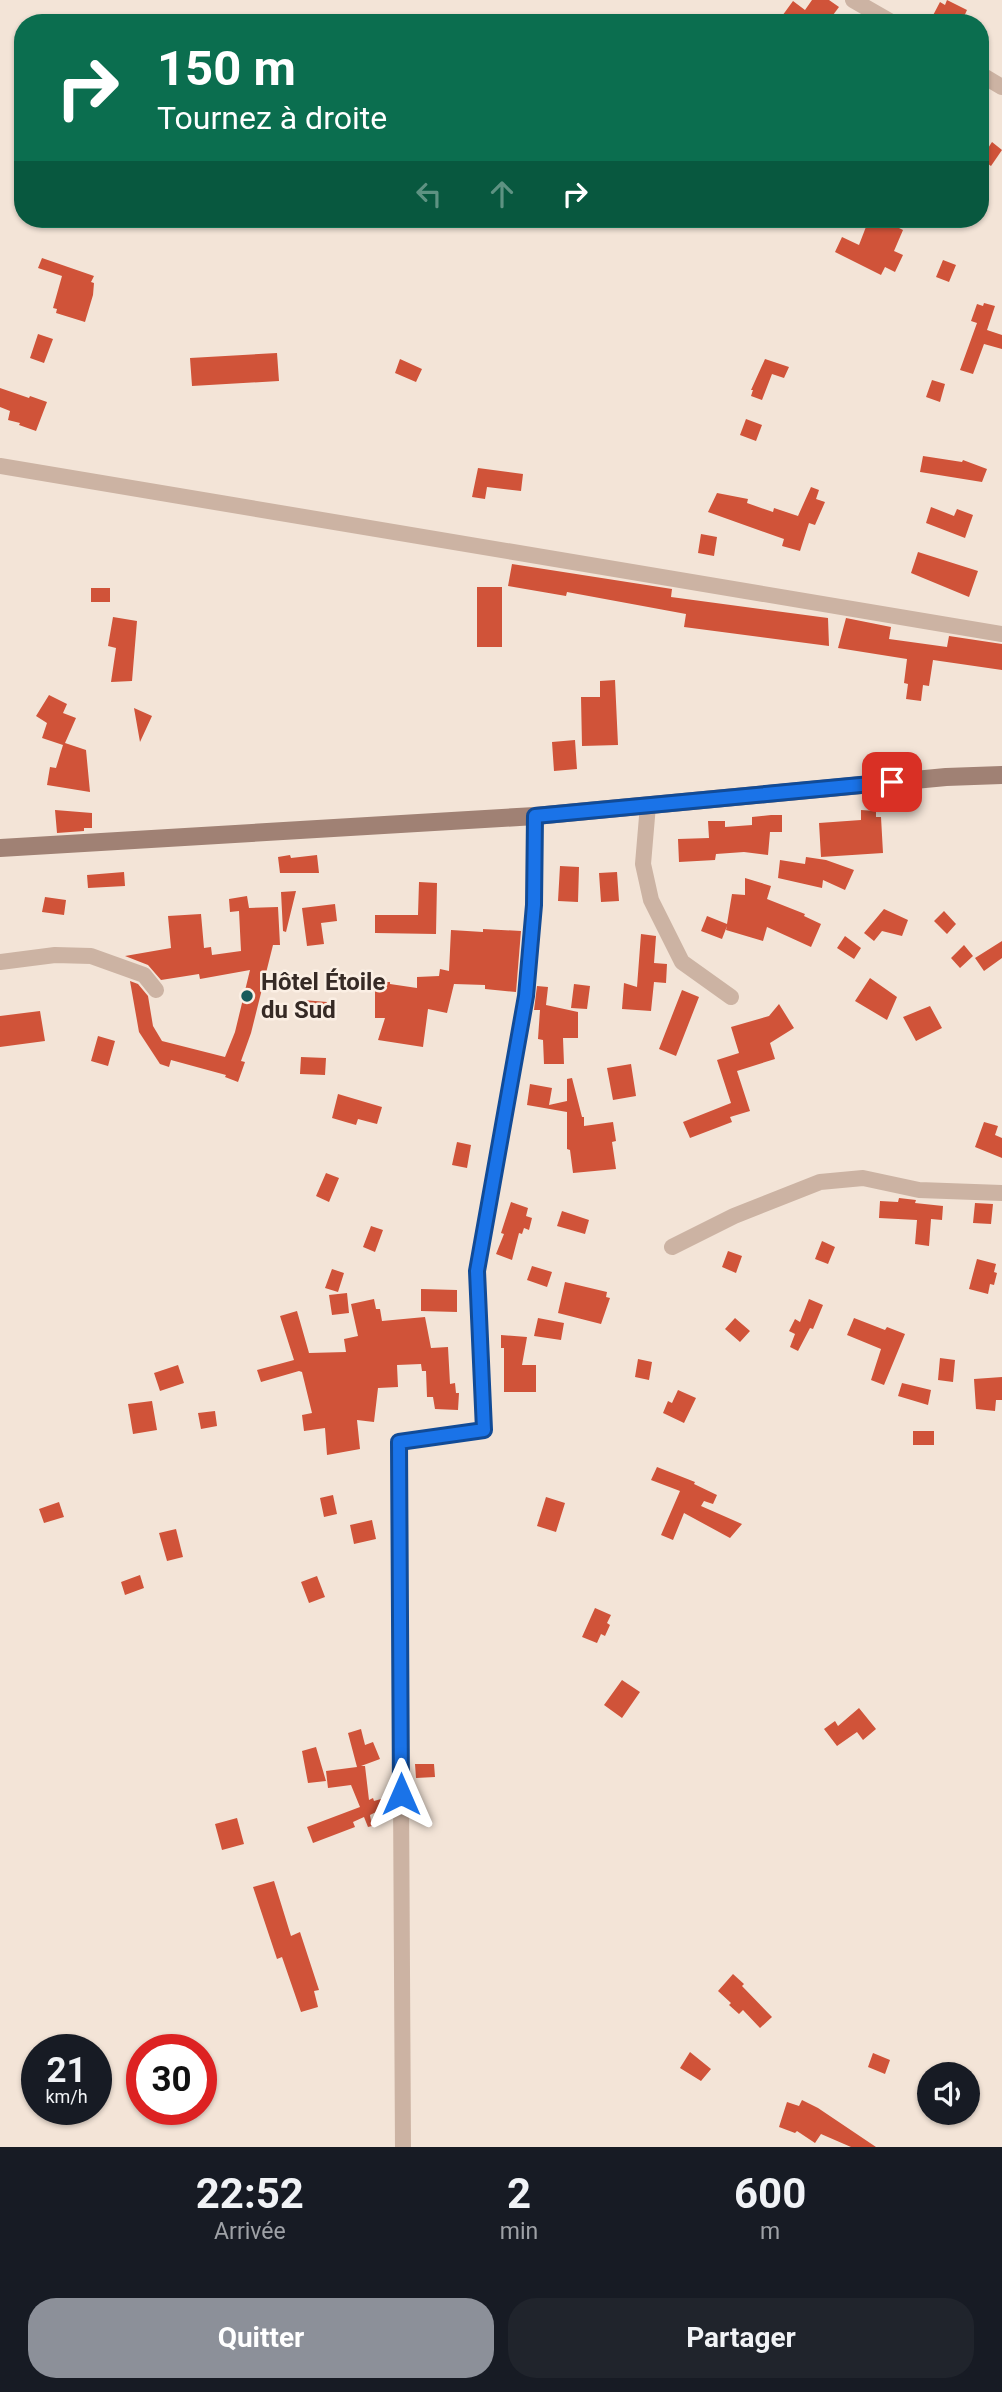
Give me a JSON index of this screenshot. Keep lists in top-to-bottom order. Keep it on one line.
{"places":["Hôtel Étoile du Sud"],"page":{"turn":["150 m","Tournez à droite"],"speed":"21 km/h","limit":"30","eta":["22:52","Arrivée","2","min","600","m"],"buttons":["Quitter","Partager"]}}
